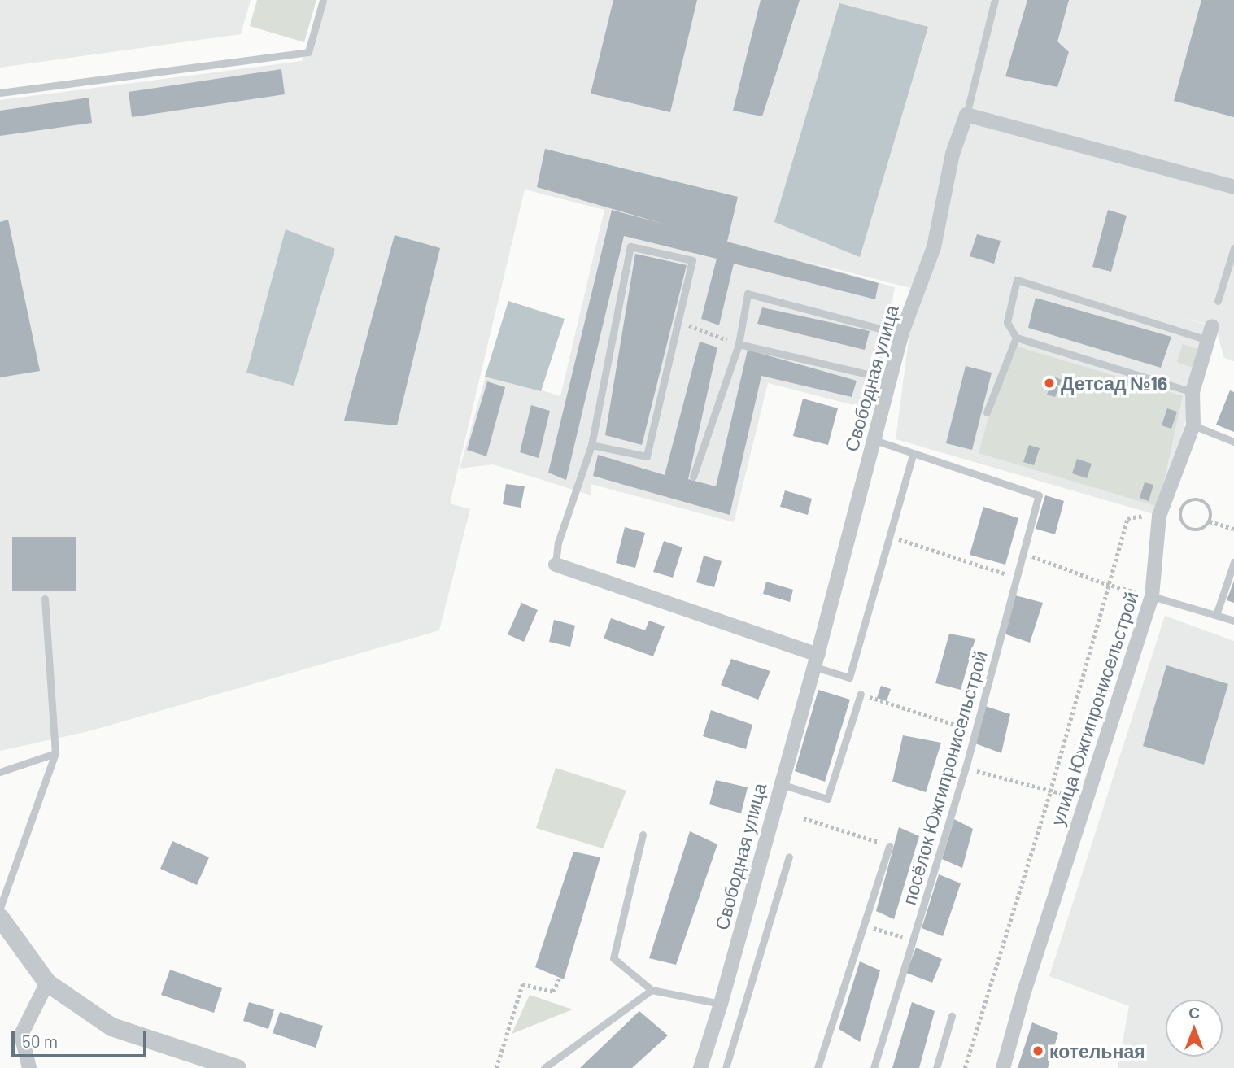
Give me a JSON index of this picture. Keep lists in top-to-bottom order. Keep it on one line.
{"streets":{"street":["Свободная улица","улица Южгипронисельстрой"],"lane":["посёлок Южгипронисельстрой"]},"places":["Детсад №16","котельная"],"scale_bar":"50 m","north":"top"}
